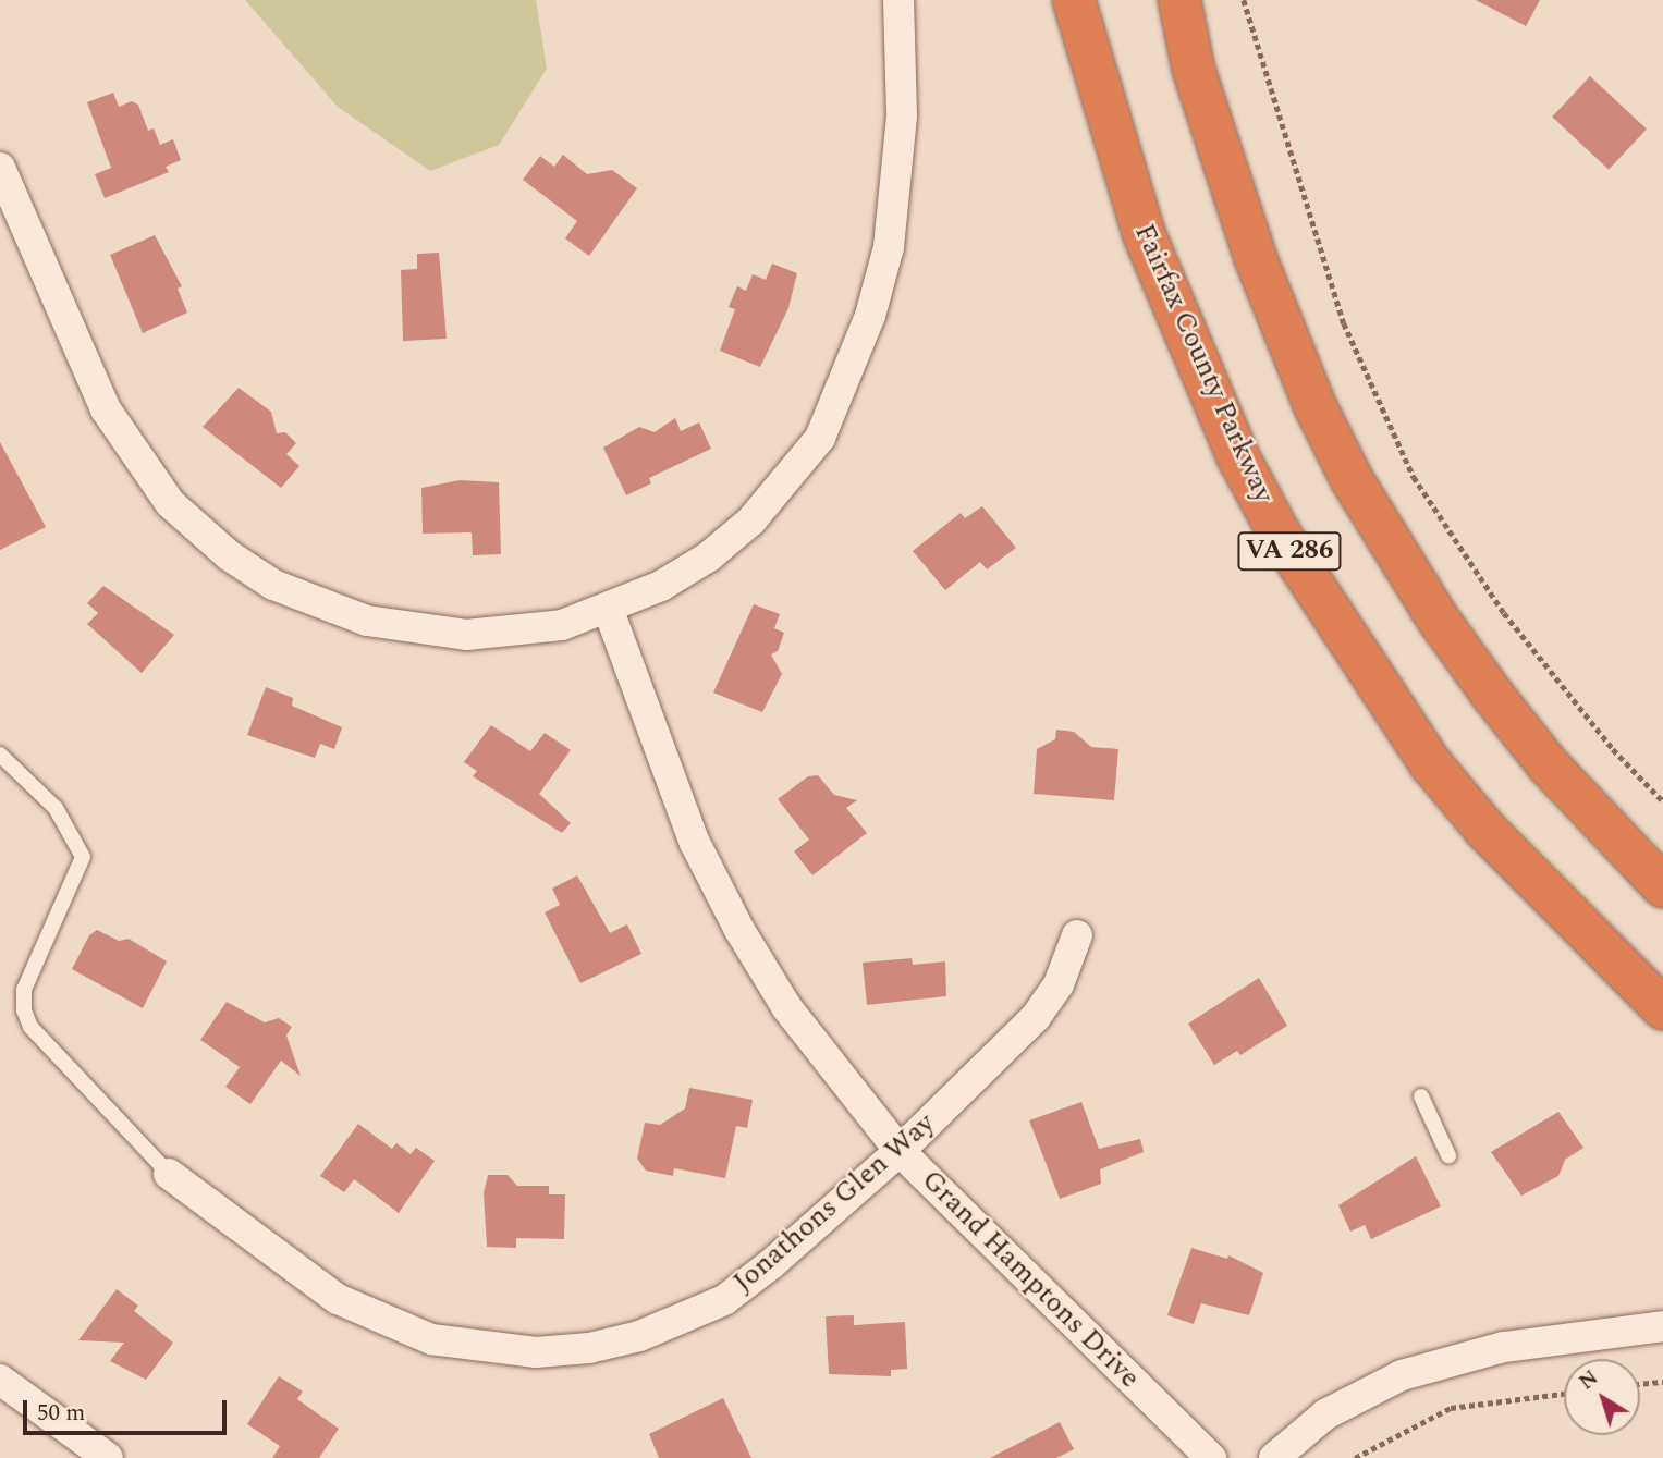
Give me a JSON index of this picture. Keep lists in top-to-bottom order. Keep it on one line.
{"streets":{"highway":["Fairfax County Parkway","VA 286"],"street":["Jonathons Glen Way","Grand Hamptons Drive"]},"crossings":[["Jonathons Glen Way","Grand Hamptons Drive"]],"scale_bar":"50 m","north":"top left"}
